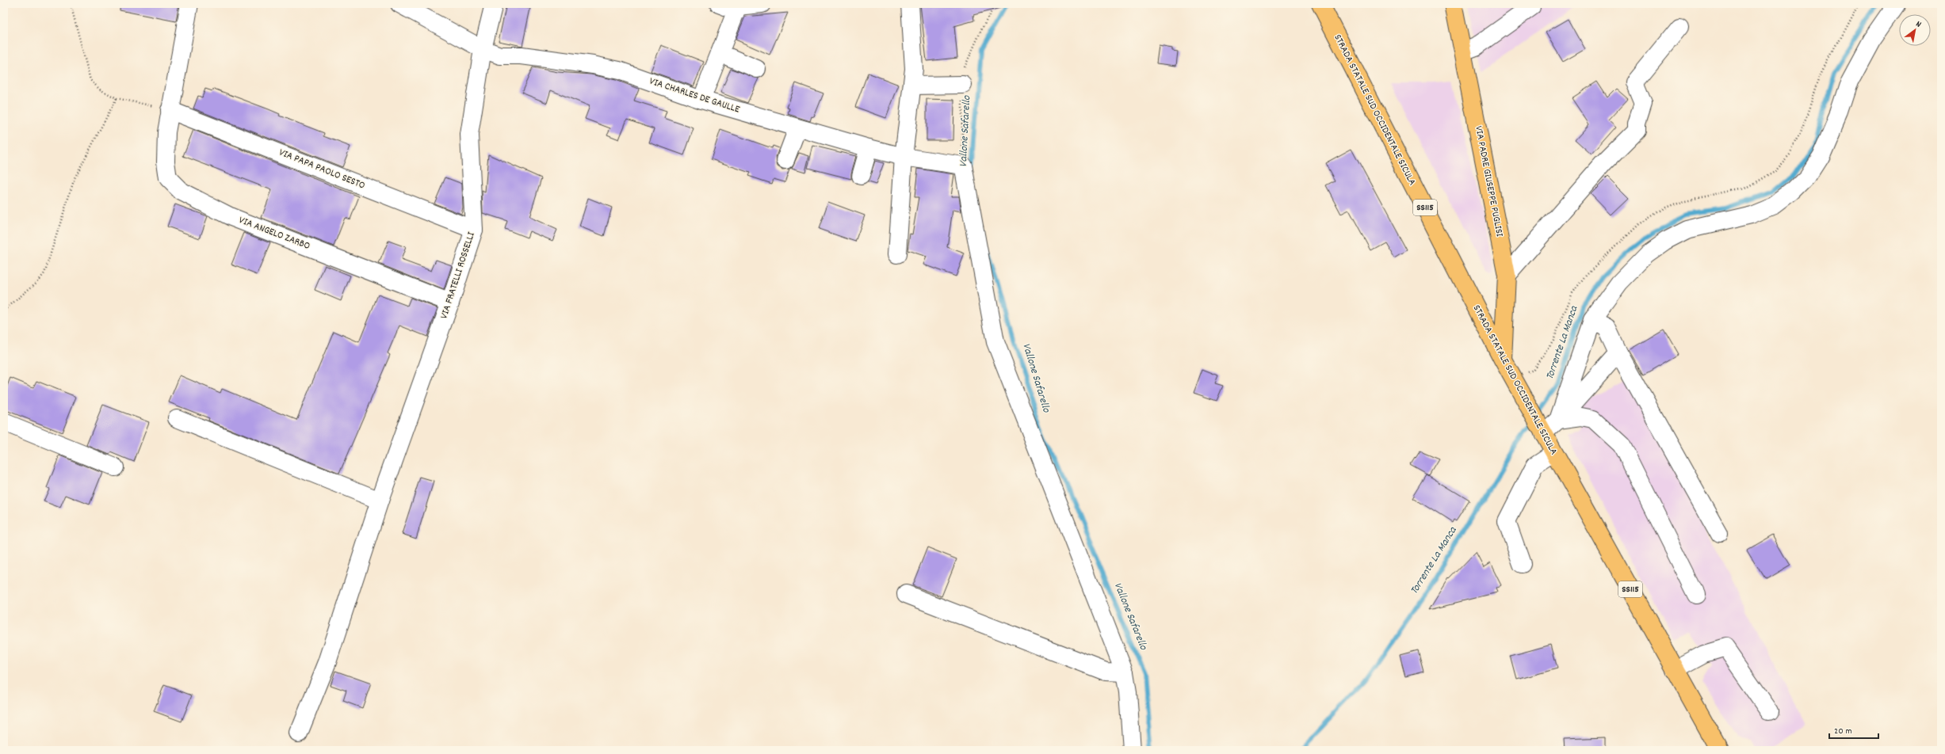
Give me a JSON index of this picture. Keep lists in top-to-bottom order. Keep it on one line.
{"streets":{"main road":["STRADA STATALE SUD OCCIDENTALE SICULA","VIA PADRE GIUSEPPE PUGLISI","SS115"],"street":["VIA CHARLES DE GAULLE","VIA PAPA PAOLO SESTO","VIA ANGELO ZARBO","VIA FRATELLI ROSSELLI"]},"crossings":[["VIA CHARLES DE GAULLE","VIA FRATELLI ROSSELLI"],["STRADA STATALE SUD OCCIDENTALE SICULA","VIA PADRE GIUSEPPE PUGLISI"],["VIA PAPA PAOLO SESTO","VIA ANGELO ZARBO"],["VIA PAPA PAOLO SESTO","VIA FRATELLI ROSSELLI"],["VIA ANGELO ZARBO","VIA FRATELLI ROSSELLI"]],"water":["Vallone Safarello","Torrente La Manca"],"scale_bar":"20 m","north":"top right"}
